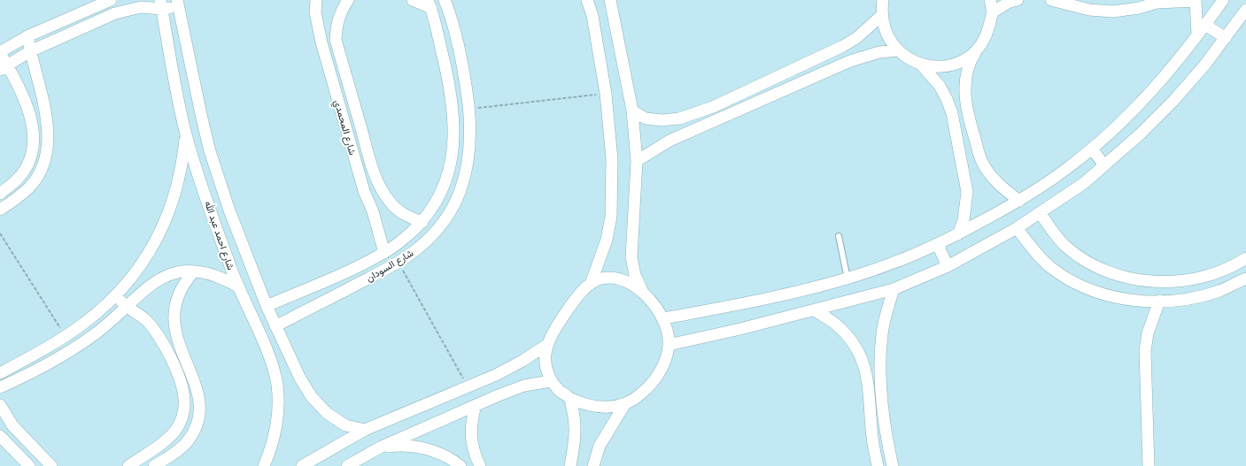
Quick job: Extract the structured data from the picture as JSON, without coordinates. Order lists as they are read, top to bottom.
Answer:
{
  "streets": {
    "street": ["شارع المحمدي", "شارع احمد عبد الله", "شارع السودان"]
  },
  "crossings": [
    ["شارع المحمدي", "شارع السودان"],
    ["شارع احمد عبد الله", "شارع السودان"]
  ]
}
